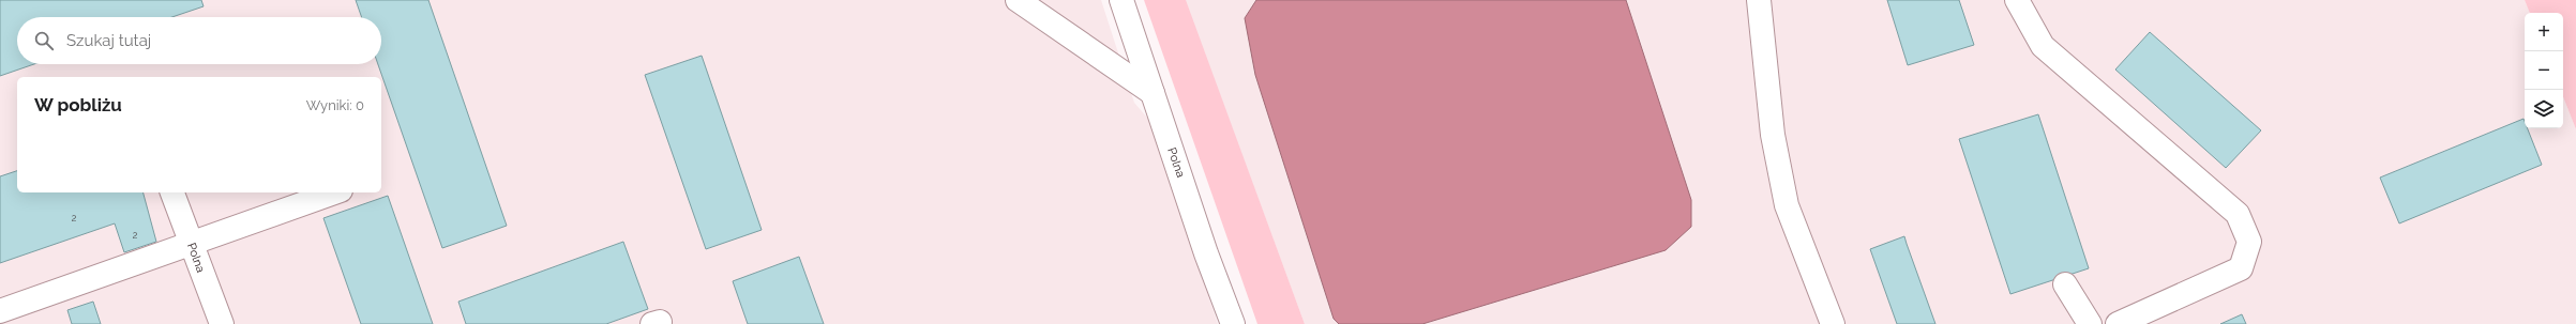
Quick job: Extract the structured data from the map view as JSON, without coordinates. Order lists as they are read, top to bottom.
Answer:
{
  "streets": {
    "street": ["Polna"]
  },
  "house_numbers": ["2", "2"],
  "page": {
    "map_buttons": ["+", "−"],
    "search": "Szukaj tutaj",
    "heading": ["W pobliżu", "Wyniki: 0"]
  }
}
